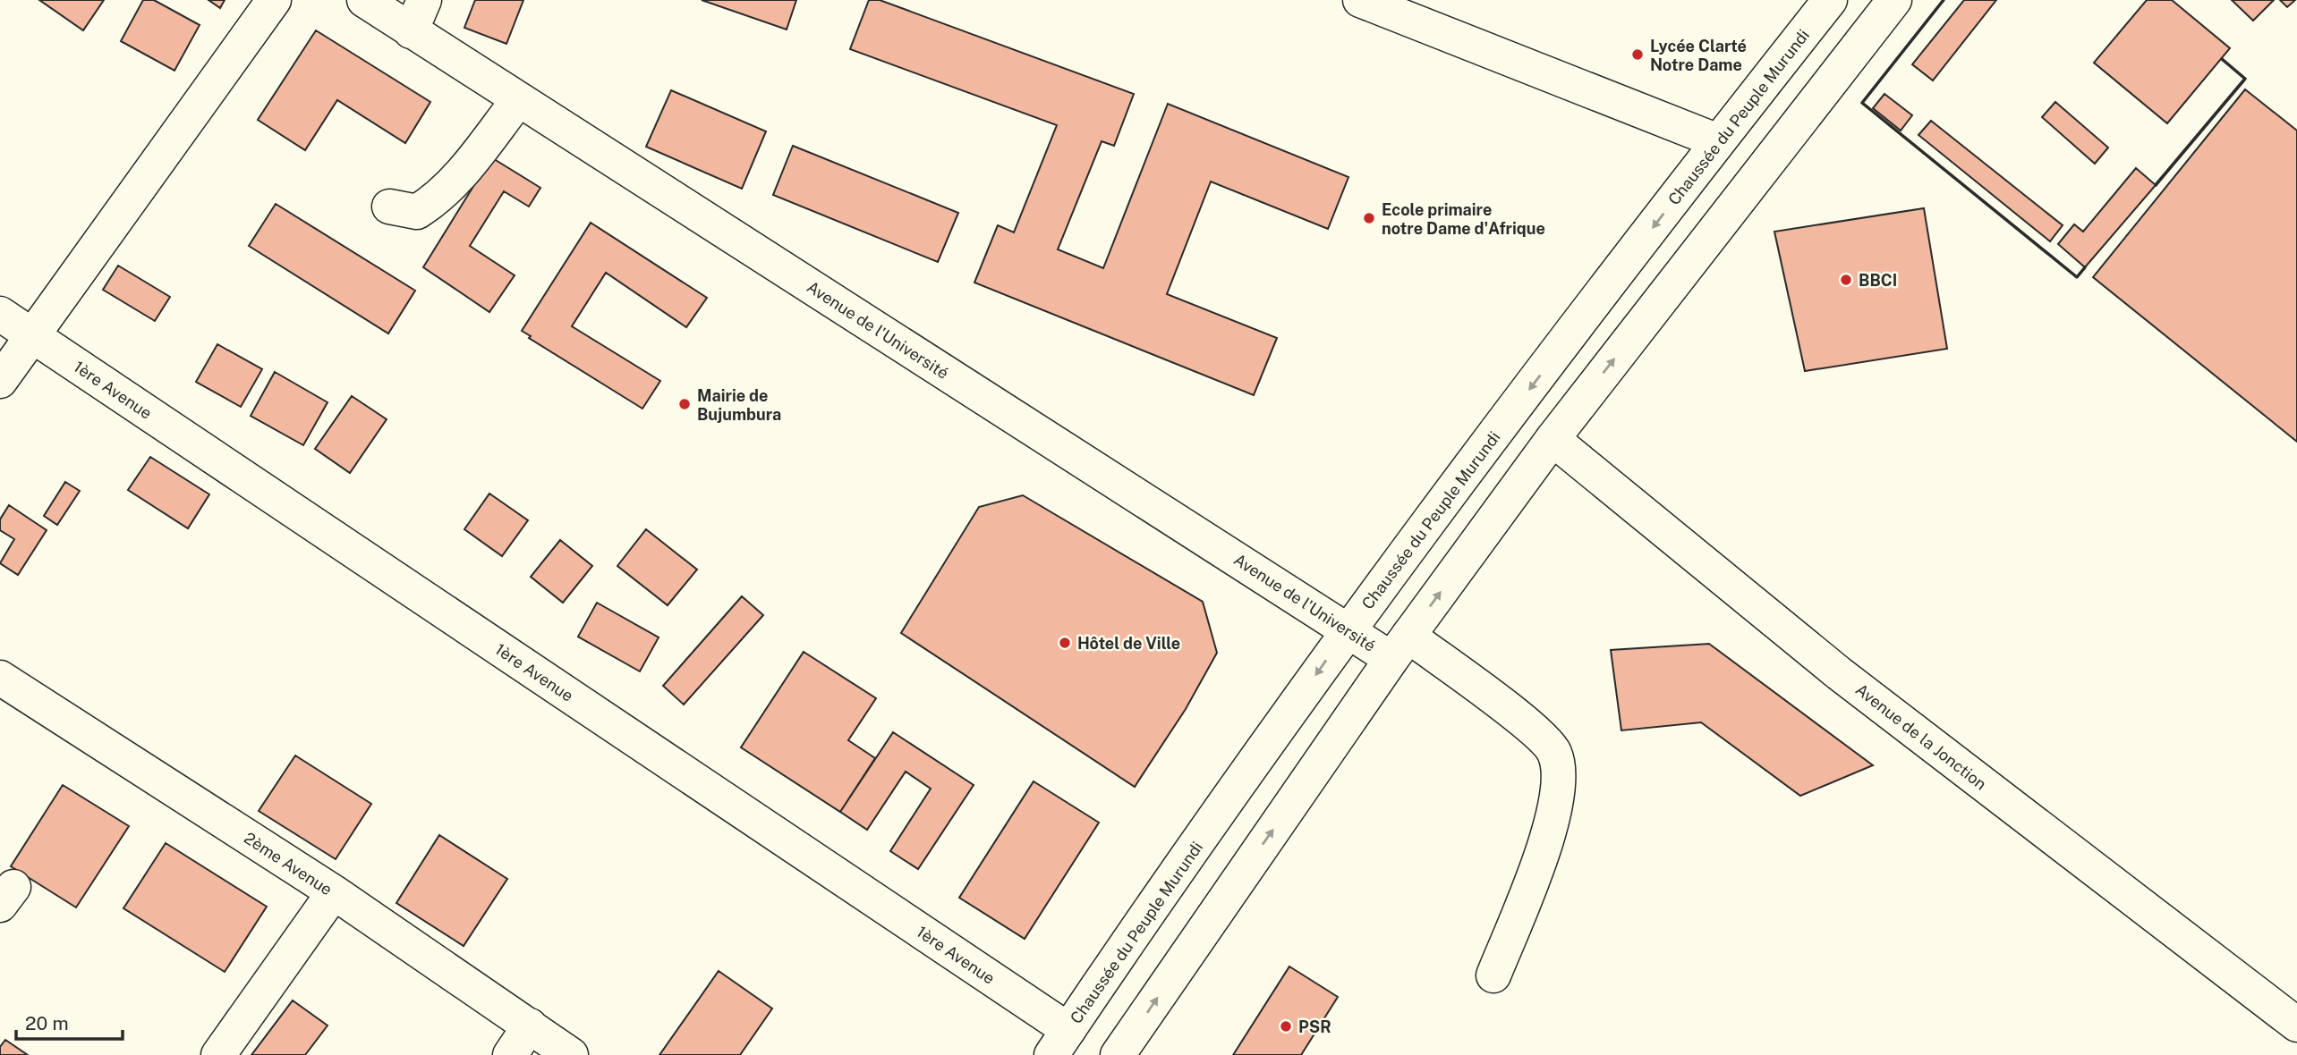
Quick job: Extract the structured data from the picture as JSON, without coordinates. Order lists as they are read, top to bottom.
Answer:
{
  "streets": {
    "main road": [
      "Chaussée du Peuple Murundi",
      "Avenue de l'Université",
      "1ère Avenue",
      "Avenue de la Jonction",
      "2ème Avenue"
    ]
  },
  "crossings": [
    ["Chaussée du Peuple Murundi", "Avenue de l'Université"],
    ["Chaussée du Peuple Murundi", "1ère Avenue"]
  ],
  "places": [
    "Lycée Clarté Notre Dame",
    "Ecole primaire notre Dame d'Afrique",
    "BBCI",
    "Mairie de Bujumbura",
    "Hôtel de Ville",
    "PSR"
  ],
  "scale_bar": "20 m"
}
